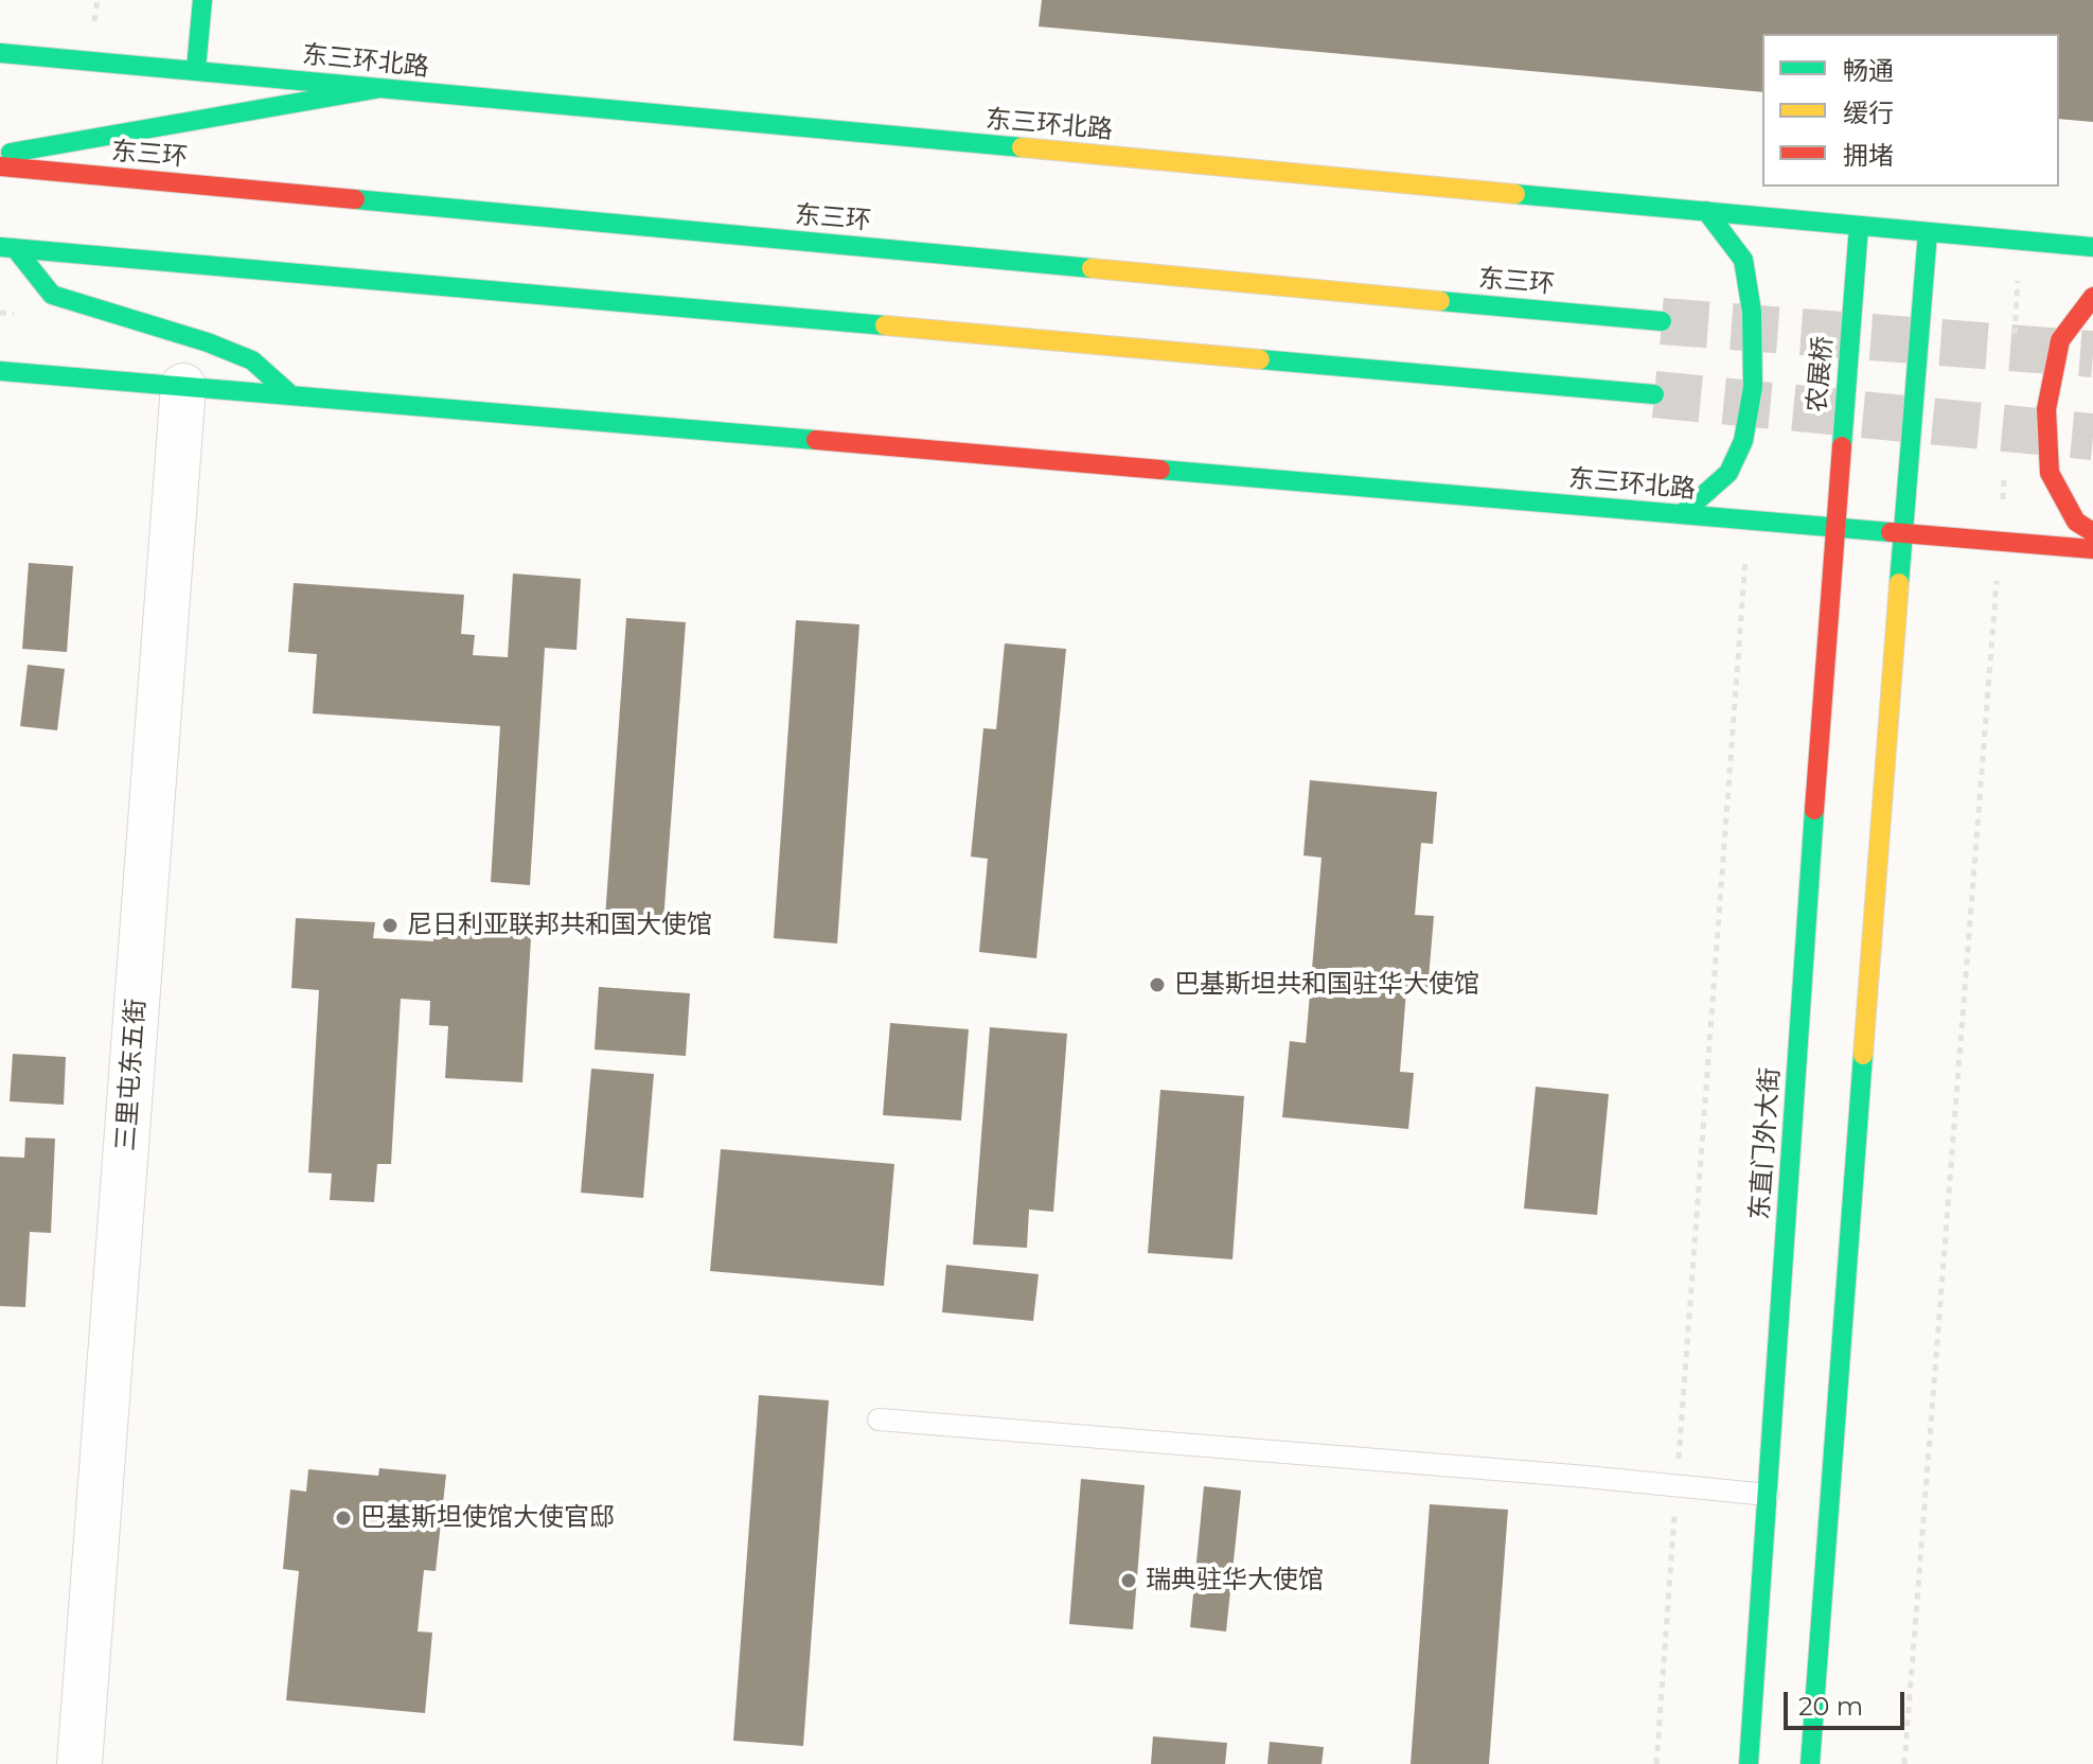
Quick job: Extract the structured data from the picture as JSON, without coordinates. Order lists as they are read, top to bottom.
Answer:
{
  "streets": {
    "main road": [
      "东三环北路",
      "东三环",
      "农展桥",
      "东直门外大街"
    ],
    "street": ["三里屯东五街"]
  },
  "crossings": [
    ["东三环北路", "农展桥"],
    ["东三环北路", "三里屯东五街"],
    ["东三环北路", "东直门外大街"],
    ["农展桥", "东直门外大街"]
  ],
  "places": [
    "尼日利亚联邦共和国大使馆",
    "巴基斯坦共和国驻华大使馆",
    "巴基斯坦使馆大使官邸",
    "瑞典驻华大使馆"
  ],
  "legend": ["畅通", "缓行", "拥堵"],
  "scale_bar": "20 m"
}
